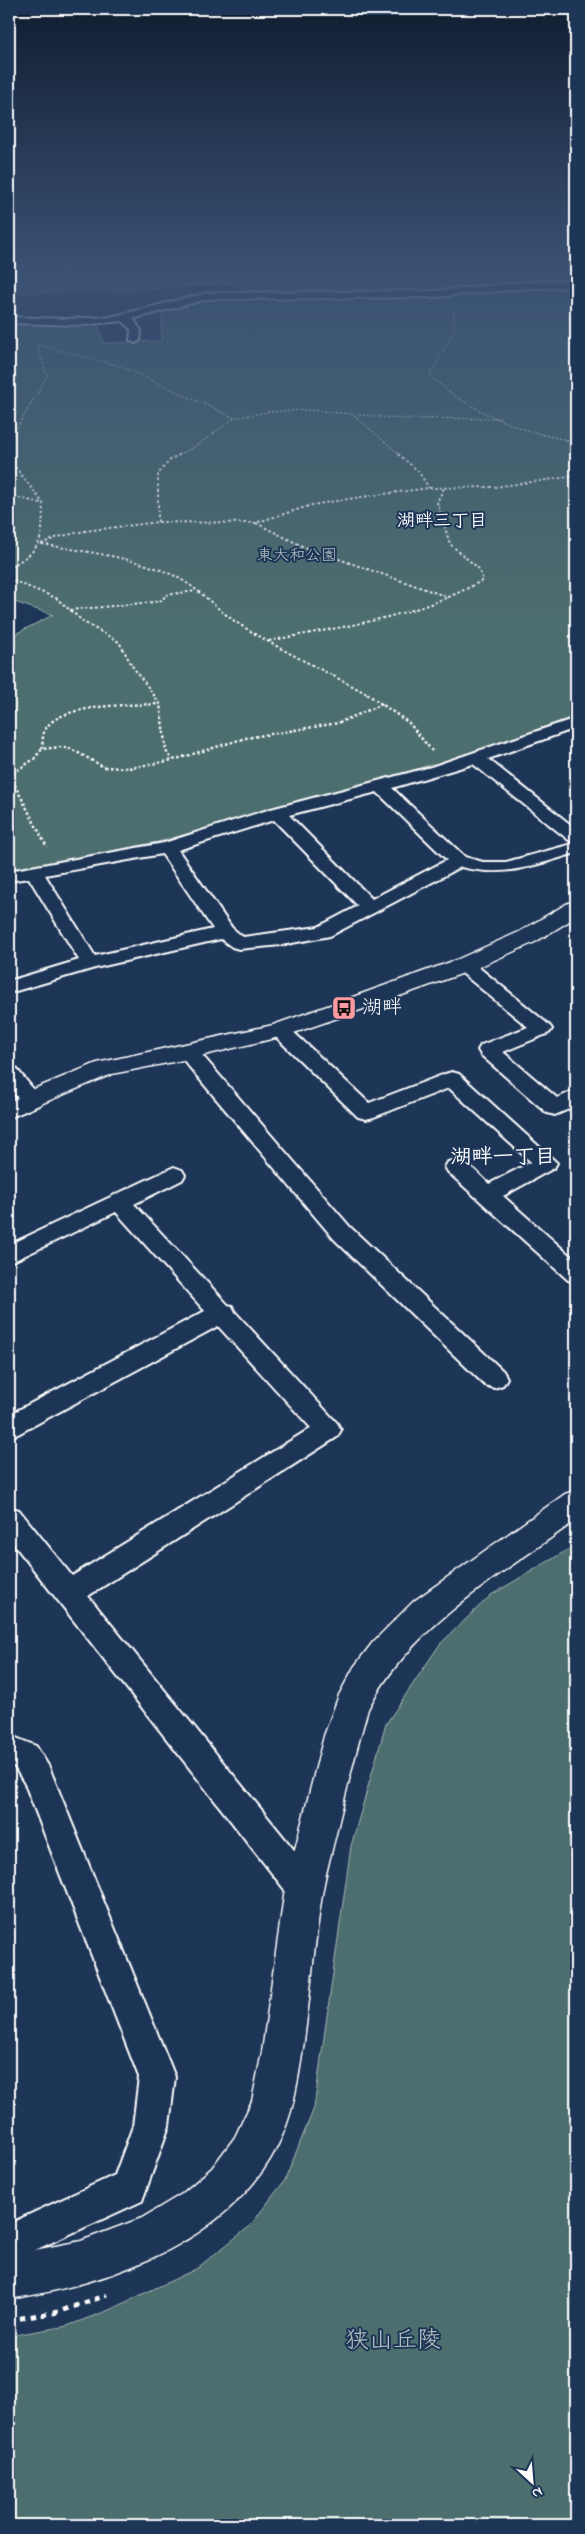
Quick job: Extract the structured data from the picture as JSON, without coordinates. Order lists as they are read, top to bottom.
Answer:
{
  "districts": ["湖畔三丁目", "湖畔一丁目"],
  "parks": ["東大和公園", "狭山丘陵"],
  "places": {
    "bus stop": ["湖畔"]
  },
  "north": "bottom right"
}
